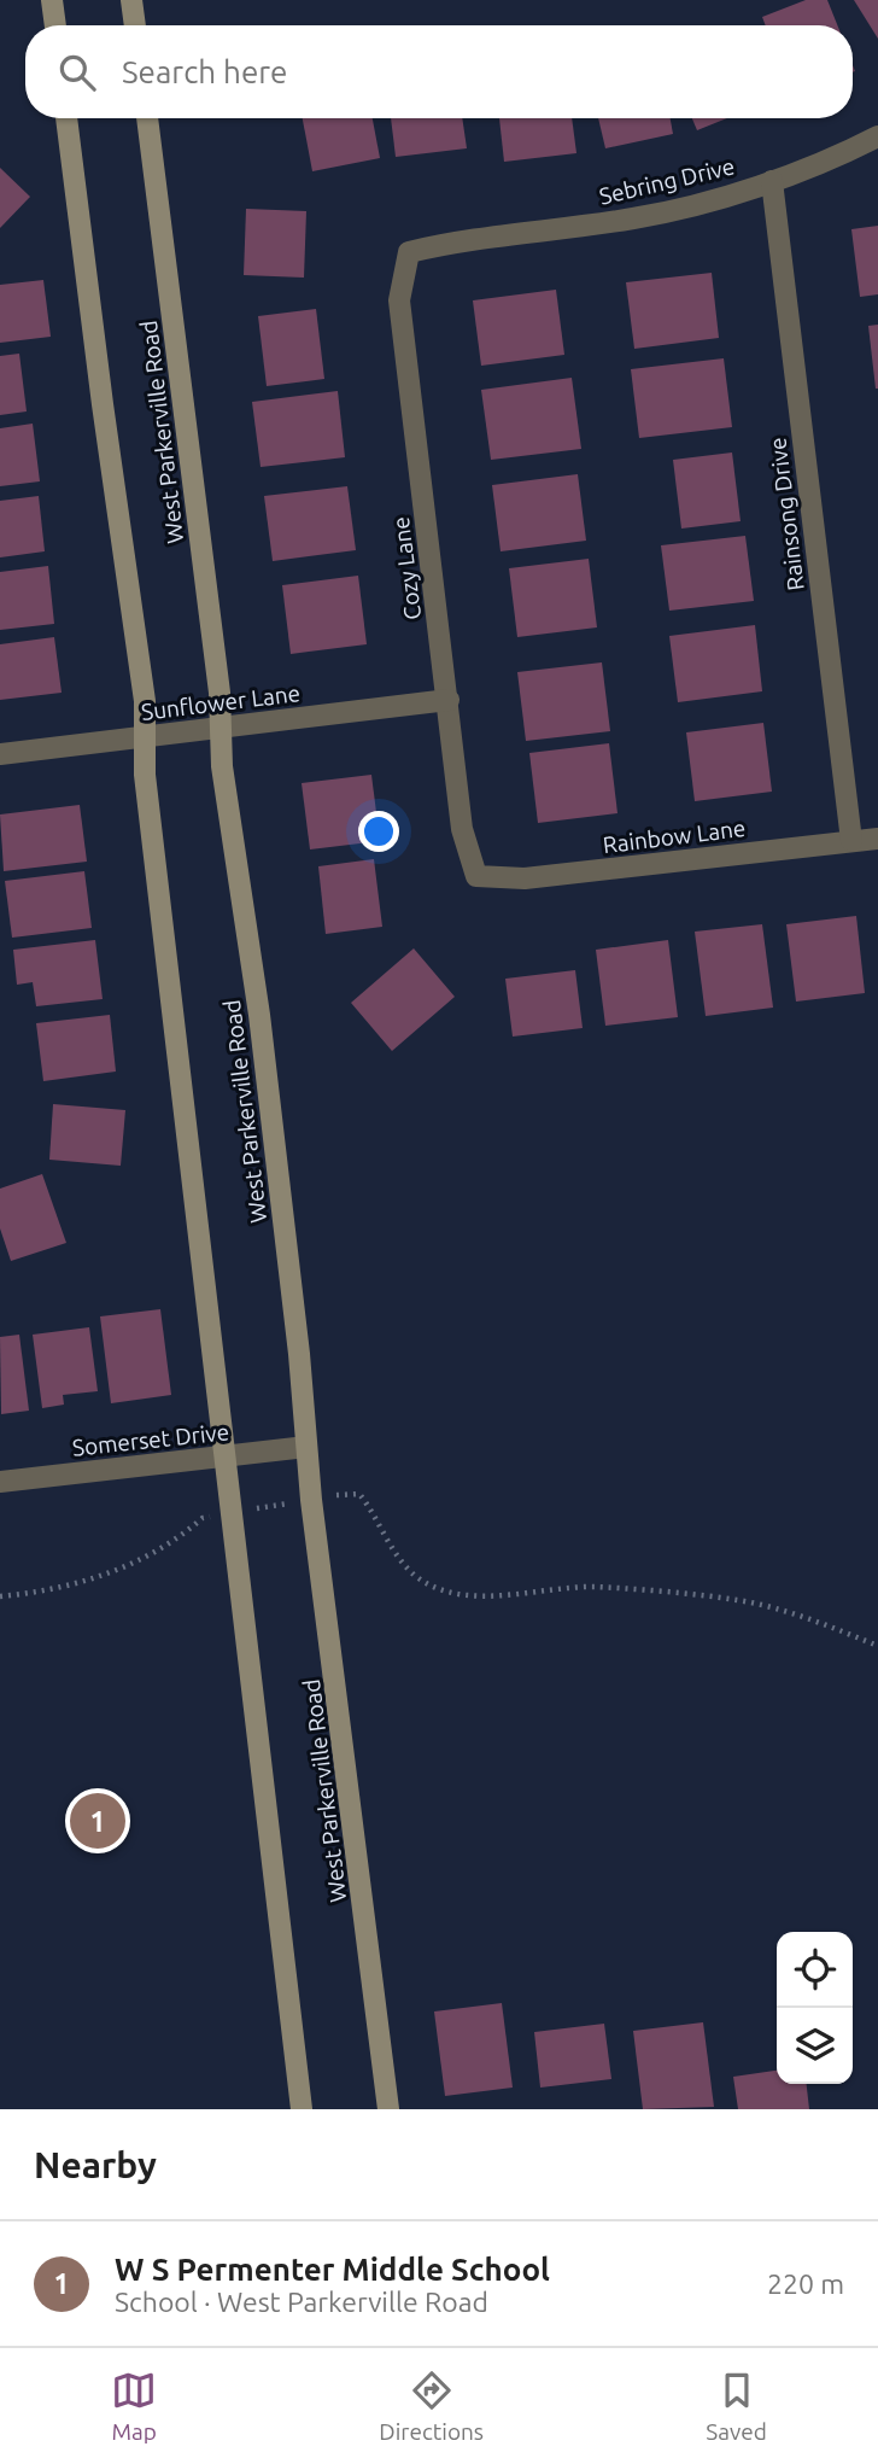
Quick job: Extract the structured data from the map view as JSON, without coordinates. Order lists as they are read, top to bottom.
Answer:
{
  "streets": {
    "main road": ["West Parkerville Road"],
    "street": [
      "Sebring Drive",
      "Rainsong Drive",
      "Cozy Lane",
      "Sunflower Lane",
      "Rainbow Lane",
      "Somerset Drive"
    ]
  },
  "crossings": [
    ["Sebring Drive", "Rainsong Drive"],
    ["Sebring Drive", "Cozy Lane"],
    ["West Parkerville Road", "Sunflower Lane"],
    ["West Parkerville Road", "Somerset Drive"],
    ["Rainsong Drive", "Rainbow Lane"],
    ["Cozy Lane", "Sunflower Lane"],
    ["Cozy Lane", "Rainbow Lane"]
  ],
  "page": {
    "search": "Search here",
    "pins": "1",
    "heading": "Nearby",
    "list": [
      {
        "mark": "1",
        "name": "W S Permenter Middle School",
        "note": "School · West Parkerville Road",
        "value": "220 m"
      }
    ],
    "nav": ["Map", "Directions", "Saved"]
  }
}
